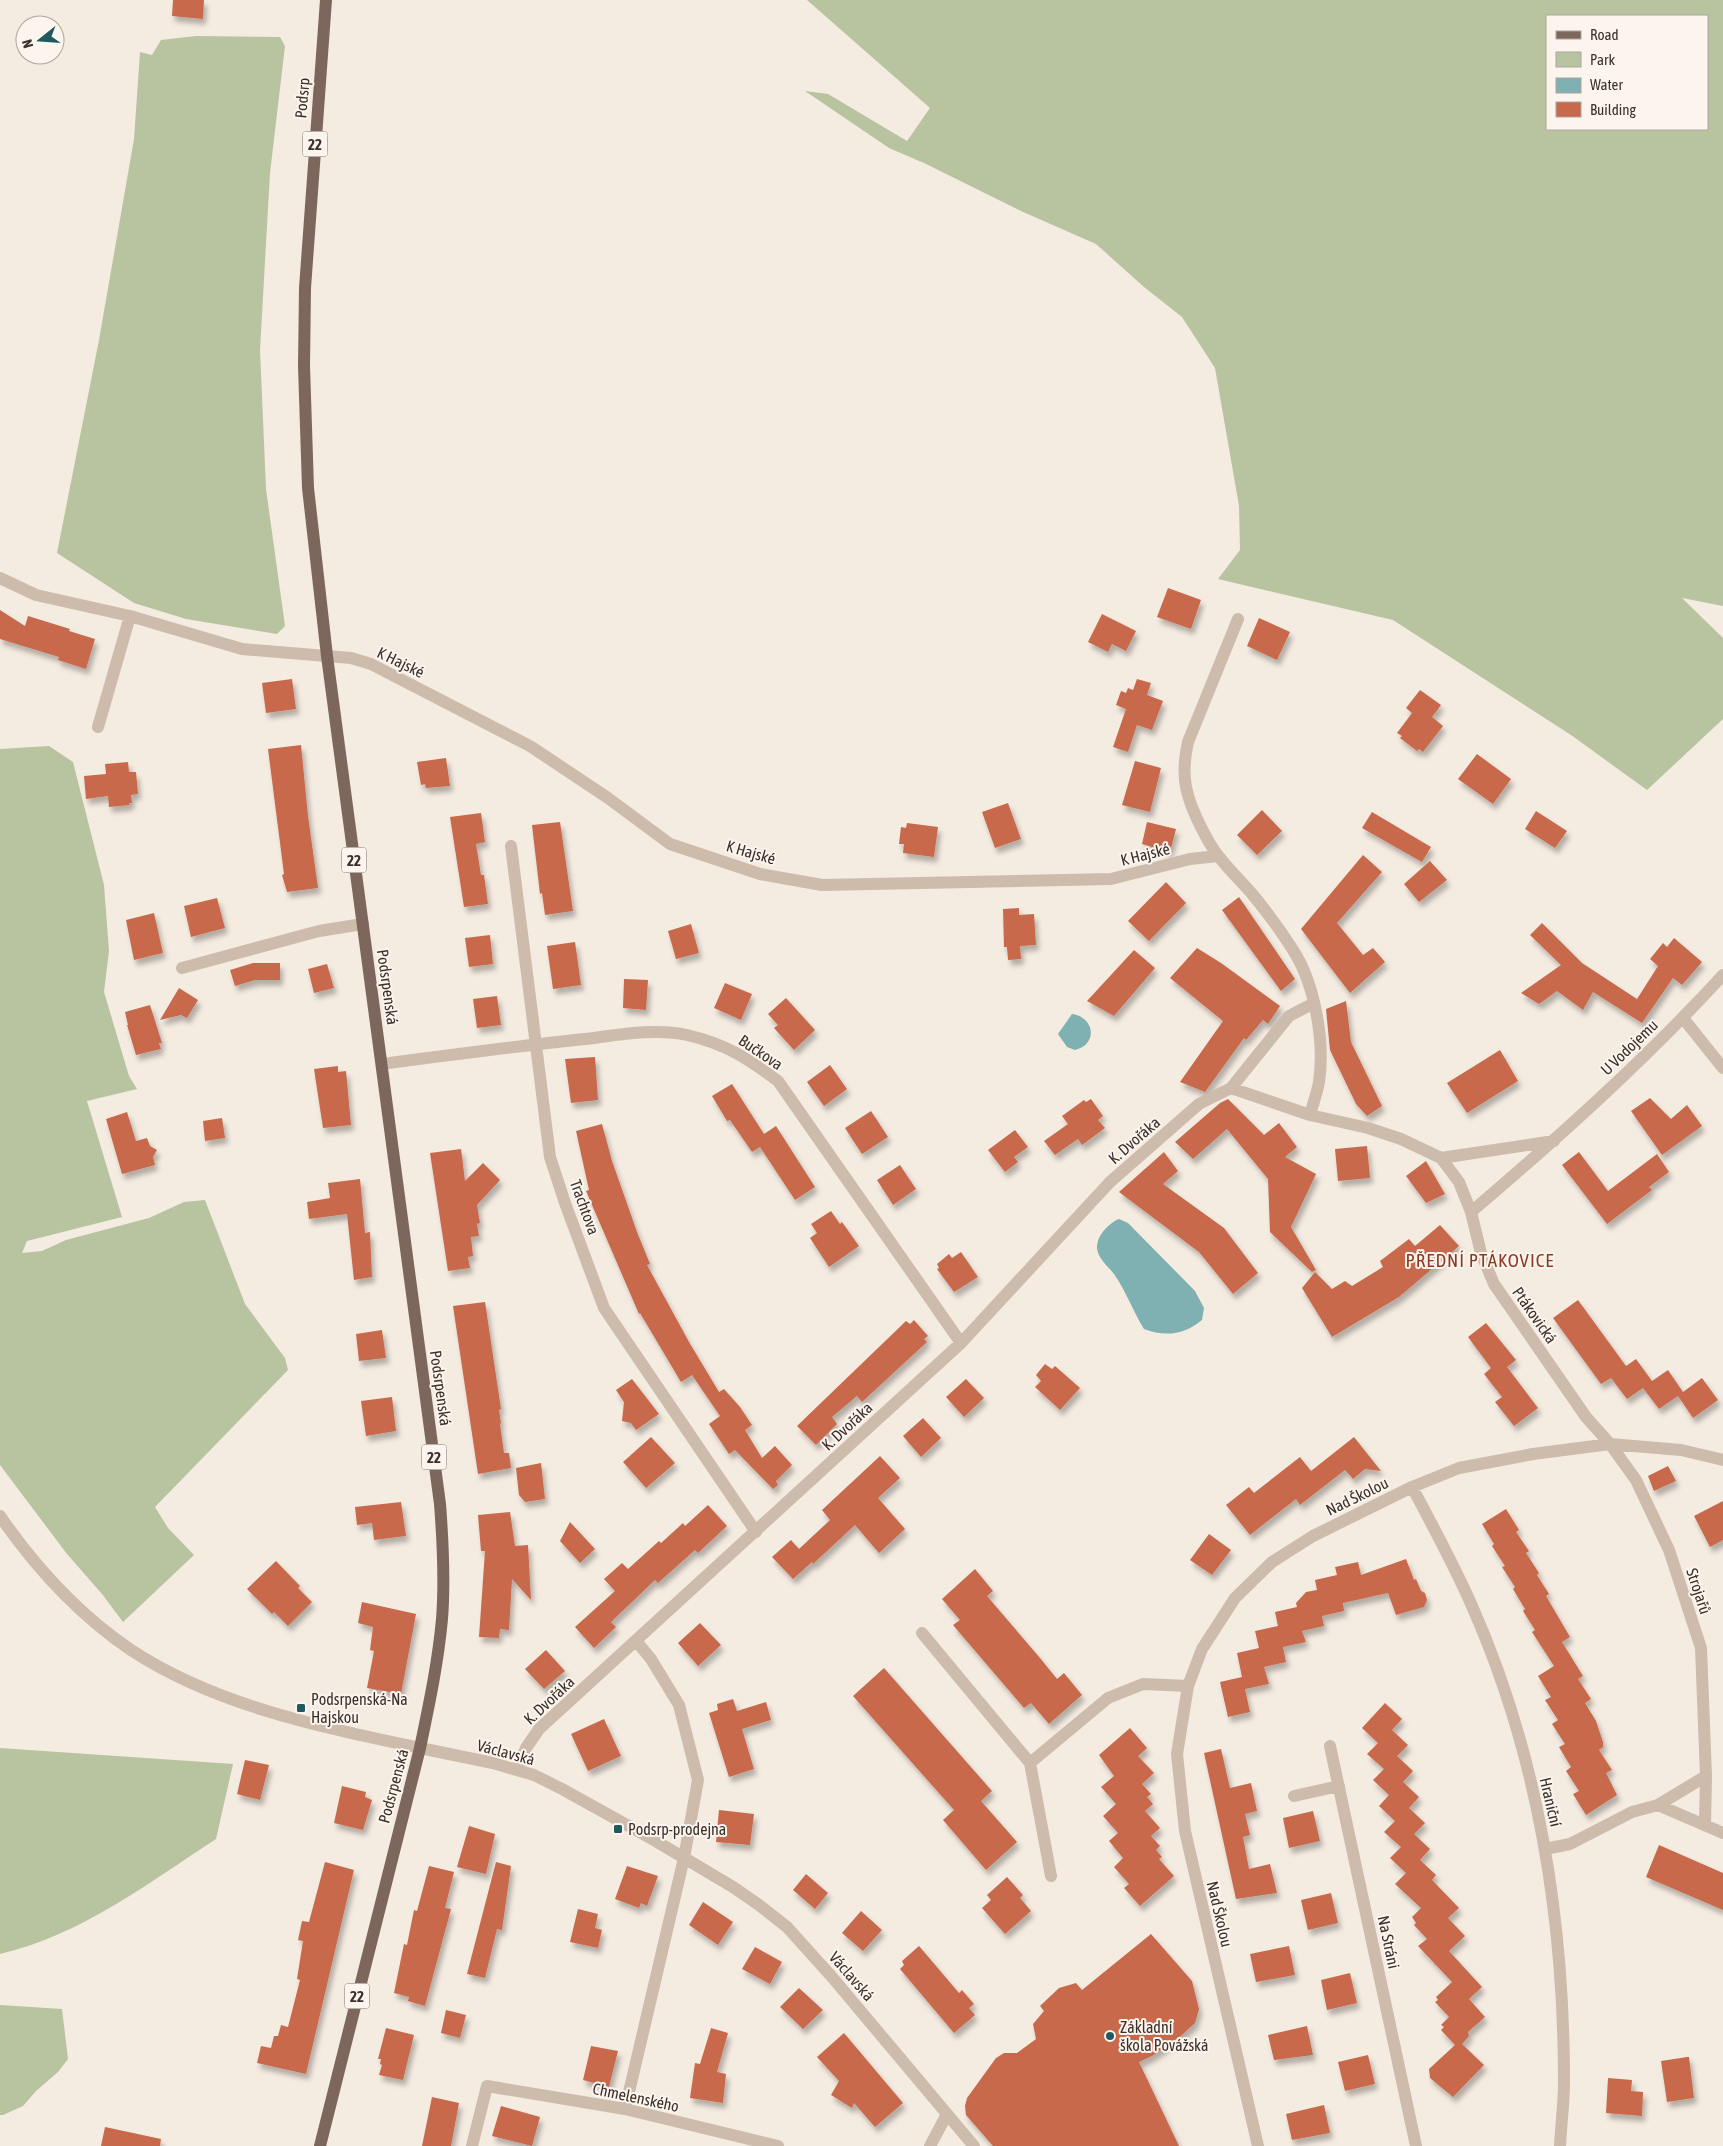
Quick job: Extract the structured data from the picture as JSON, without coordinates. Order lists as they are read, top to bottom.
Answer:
{
  "streets": {
    "main road": ["Podsrp", "22", "Podsrpenská"],
    "street": [
      "K Hajské",
      "U Vodojemu",
      "Bučkova",
      "K. Dvořáka",
      "Trachtova",
      "Ptákovická",
      "Nad Školou",
      "Strojařů",
      "Václavská",
      "Hraniční",
      "Na Stráni",
      "Chmelenského"
    ]
  },
  "crossings": [
    ["Podsrp", "K Hajské"],
    ["Podsrp", "Podsrpenská"],
    ["K Hajské", "Podsrpenská"],
    ["Podsrpenská", "Bučkova"],
    ["Podsrpenská", "Václavská"],
    ["U Vodojemu", "Ptákovická"],
    ["Bučkova", "K. Dvořáka"],
    ["Bučkova", "Trachtova"],
    ["K. Dvořáka", "Trachtova"],
    ["K. Dvořáka", "Ptákovická"],
    ["K. Dvořáka", "Václavská"],
    ["Ptákovická", "Nad Školou"],
    ["Ptákovická", "Strojařů"],
    ["Nad Školou", "Strojařů"],
    ["Nad Školou", "Hraniční"]
  ],
  "districts": ["PŘEDNÍ PTÁKOVICE"],
  "places": {
    "transit": ["Podsrpenská-Na Hajskou", "Podsrp-prodejna"],
    "other": ["Základní škola Povážská"]
  },
  "legend": [
    "Road",
    "Park",
    "Water",
    "Building"
  ],
  "north": "left"
}
